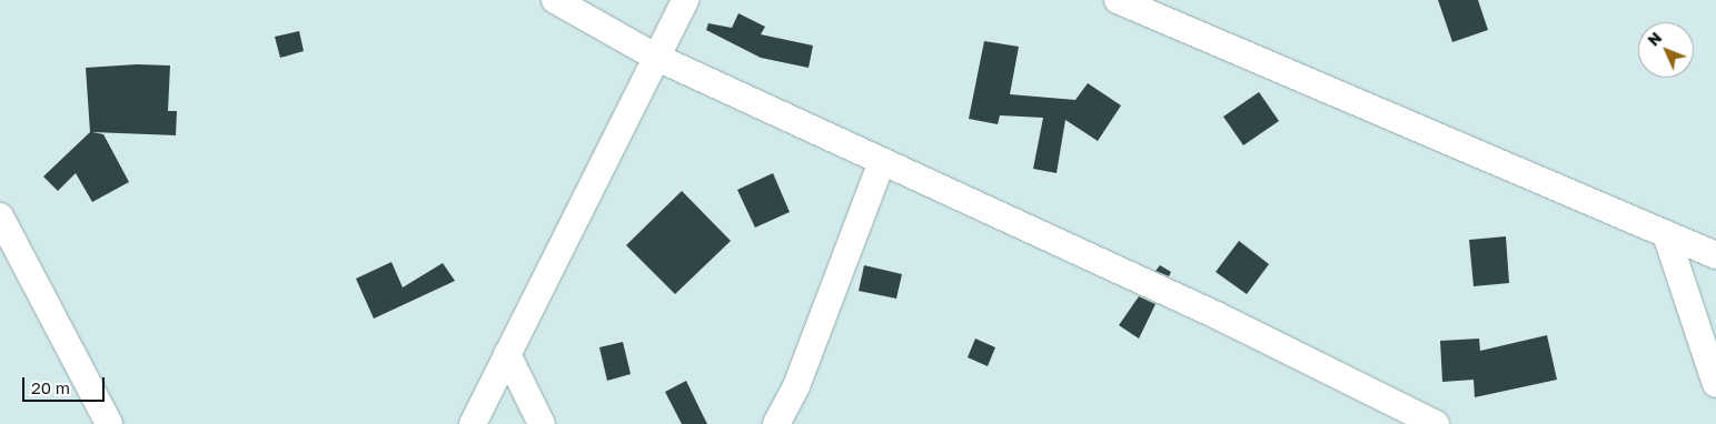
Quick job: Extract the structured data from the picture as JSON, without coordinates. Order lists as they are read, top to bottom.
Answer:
{
  "scale_bar": "20 m",
  "north": "top left"
}
